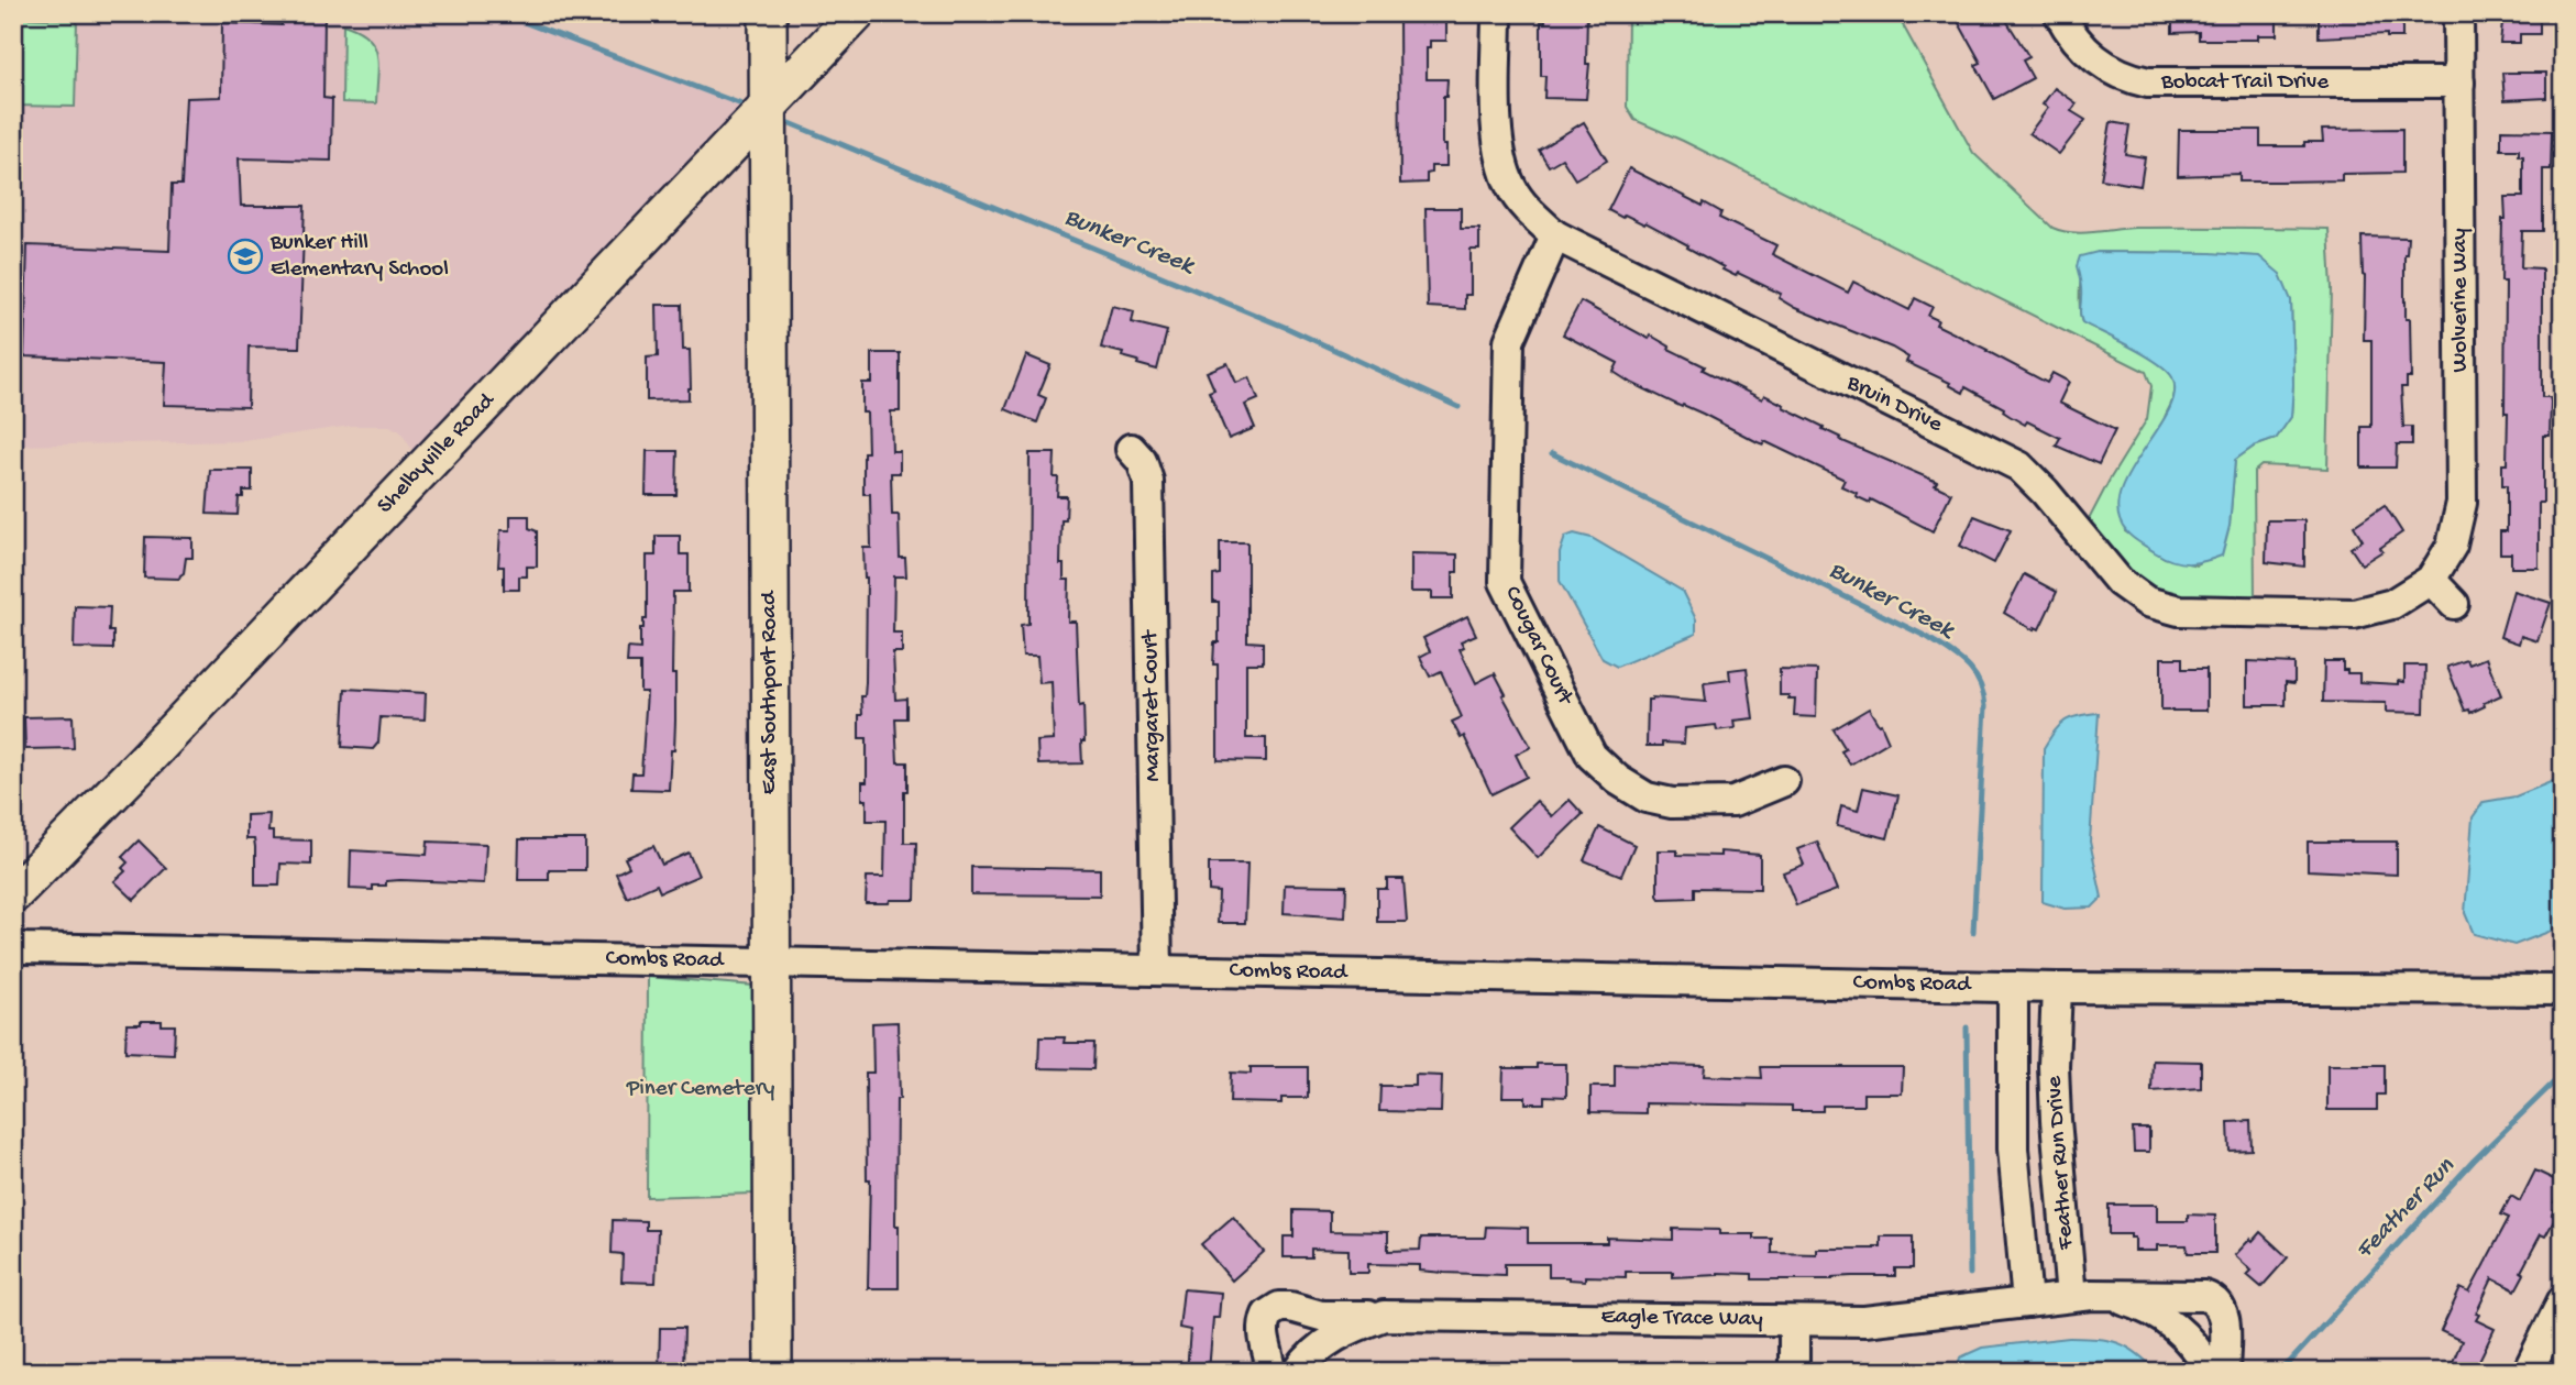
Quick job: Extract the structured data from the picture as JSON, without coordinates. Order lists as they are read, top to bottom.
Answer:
{
  "streets": {
    "main road": ["Shelbyville Road", "East Southport Road"],
    "street": [
      "Bobcat Trail Drive",
      "Wolverine Way",
      "Bruin Drive",
      "Cougar Court",
      "Margaret Court",
      "Combs Road",
      "Feather Run Drive",
      "Eagle Trace Way"
    ]
  },
  "crossings": [
    ["Bobcat Trail Drive", "Wolverine Way"],
    ["Wolverine Way", "Bruin Drive"],
    ["Bruin Drive", "Cougar Court"],
    ["Shelbyville Road", "East Southport Road"],
    ["East Southport Road", "Combs Road"],
    ["Margaret Court", "Combs Road"],
    ["Combs Road", "Feather Run Drive"],
    ["Feather Run Drive", "Eagle Trace Way"]
  ],
  "water": ["Bunker Creek", "Feather Run"],
  "parks": ["Piner Cemetery"],
  "places": {
    "school or university": ["Bunker Hill Elementary School"]
  }
}
